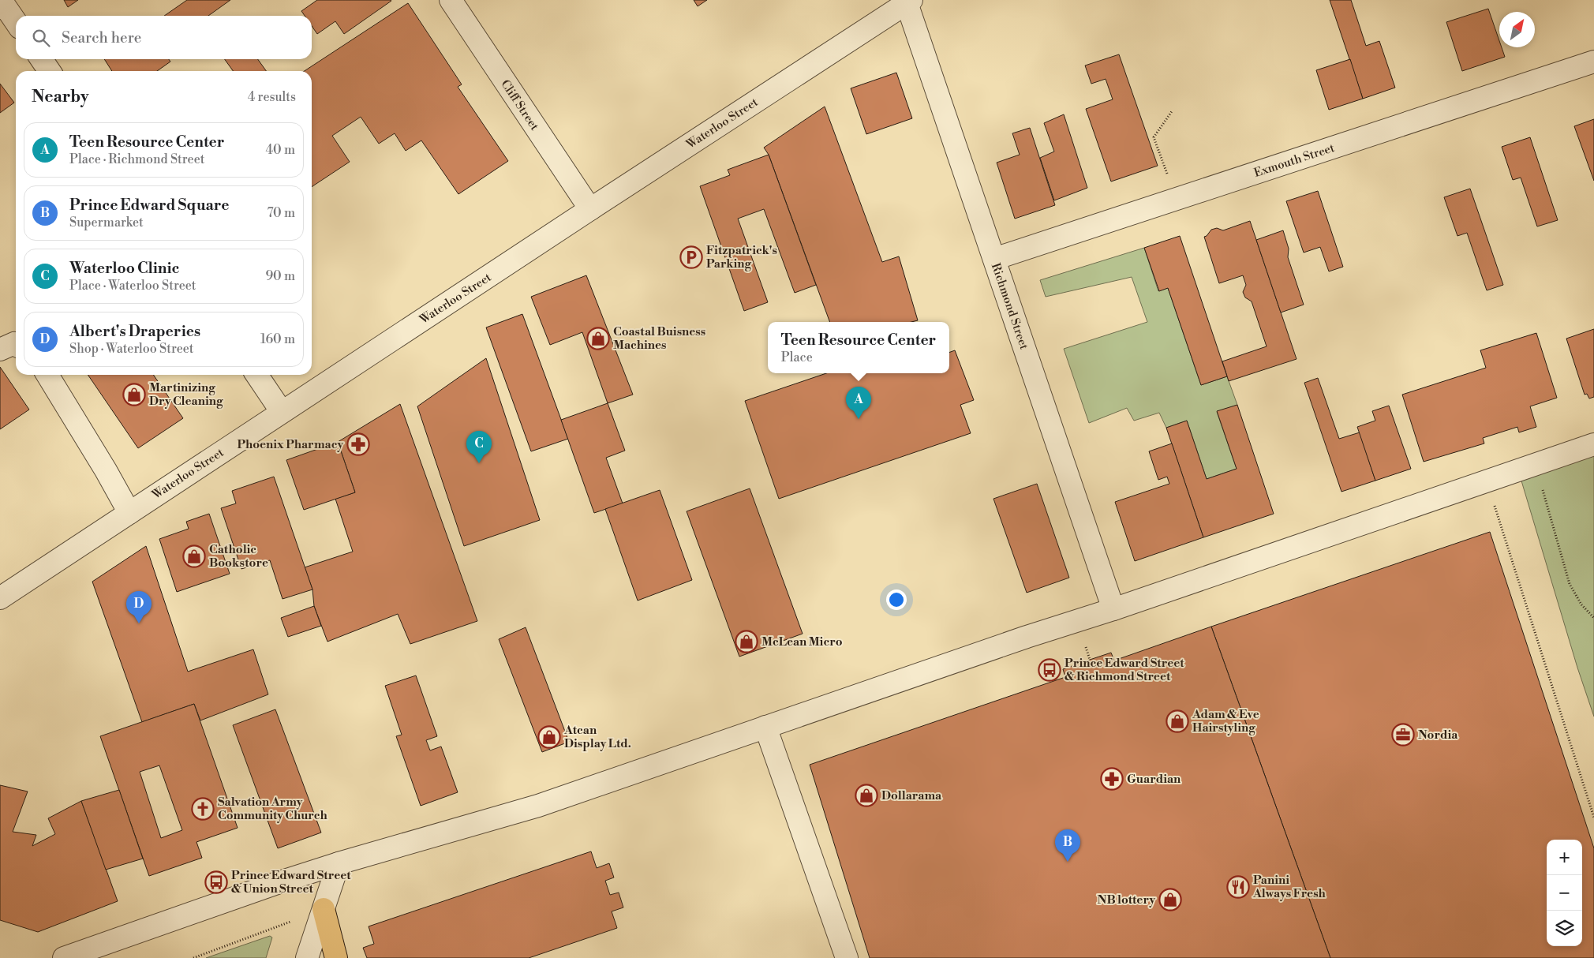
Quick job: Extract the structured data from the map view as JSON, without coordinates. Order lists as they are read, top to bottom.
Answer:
{
  "streets": {
    "street": [
      "Cliff Street",
      "Waterloo Street",
      "Exmouth Street",
      "Richmond Street"
    ]
  },
  "crossings": [
    ["Cliff Street", "Waterloo Street"],
    ["Waterloo Street", "Richmond Street"],
    ["Exmouth Street", "Richmond Street"]
  ],
  "places": {
    "parking": ["Fitzpatrick's Parking"],
    "shop": [
      "Coastal Buisness Machines",
      "Martinizing Dry Cleaning",
      "Catholic Bookstore",
      "McLean Micro",
      "Adam & Eve Hairstyling",
      "Atcan Display Ltd.",
      "Dollarama",
      "NB lottery"
    ],
    "pharmacy": ["Phoenix Pharmacy", "Guardian"],
    "bus stop": ["Prince Edward Street & Richmond Street", "Prince Edward Street & Union Street"],
    "office": ["Nordia"],
    "church": ["Salvation Army Community Church"],
    "restaurant": ["Panini Always Fresh"]
  },
  "north": "top right",
  "page": {
    "search": "Search here",
    "heading": ["Nearby", "4 results"],
    "list": [
      {
        "mark": "A",
        "name": "Teen Resource Center",
        "note": "Place · Richmond Street",
        "value": "40 m"
      },
      {
        "mark": "B",
        "name": "Prince Edward Square",
        "note": "Supermarket",
        "value": "70 m"
      },
      {
        "mark": "C",
        "name": "Waterloo Clinic",
        "note": "Place · Waterloo Street",
        "value": "90 m"
      },
      {
        "mark": "D",
        "name": "Albert's Draperies",
        "note": "Shop · Waterloo Street",
        "value": "160 m"
      }
    ],
    "popup": ["Teen Resource Center", "Place"],
    "pins": [
      "A",
      "C",
      "D",
      "B"
    ],
    "map_buttons": ["+", "−"]
  }
}
